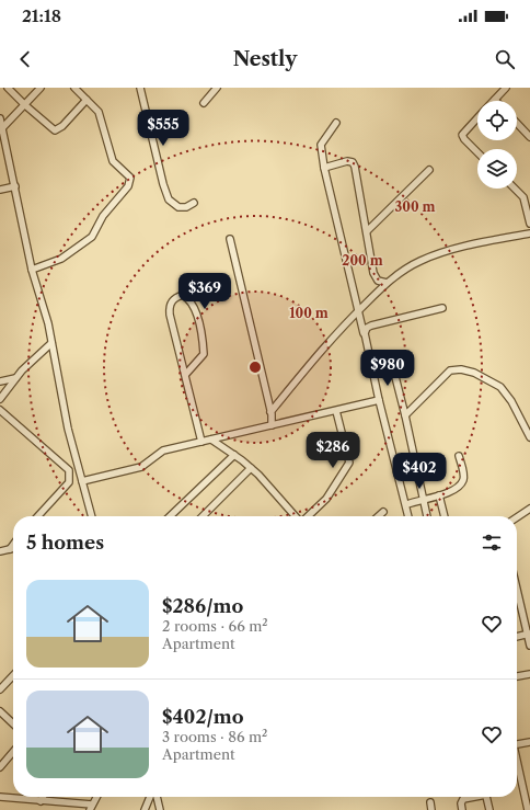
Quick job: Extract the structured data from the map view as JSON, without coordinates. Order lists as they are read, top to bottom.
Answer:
{
  "page": {
    "status": "21:18",
    "header": "Nestly",
    "price": [
      "$555",
      "$369",
      "$980",
      "$286",
      "$402"
    ],
    "heading": "5 homes",
    "list": [
      {
        "name": "$286/mo",
        "note": "2 rooms · 66 m² · Apartment"
      },
      {
        "name": "$402/mo",
        "note": "3 rooms · 86 m² · Apartment"
      }
    ]
  },
  "rings": ["300 m", "200 m", "100 m"]
}
